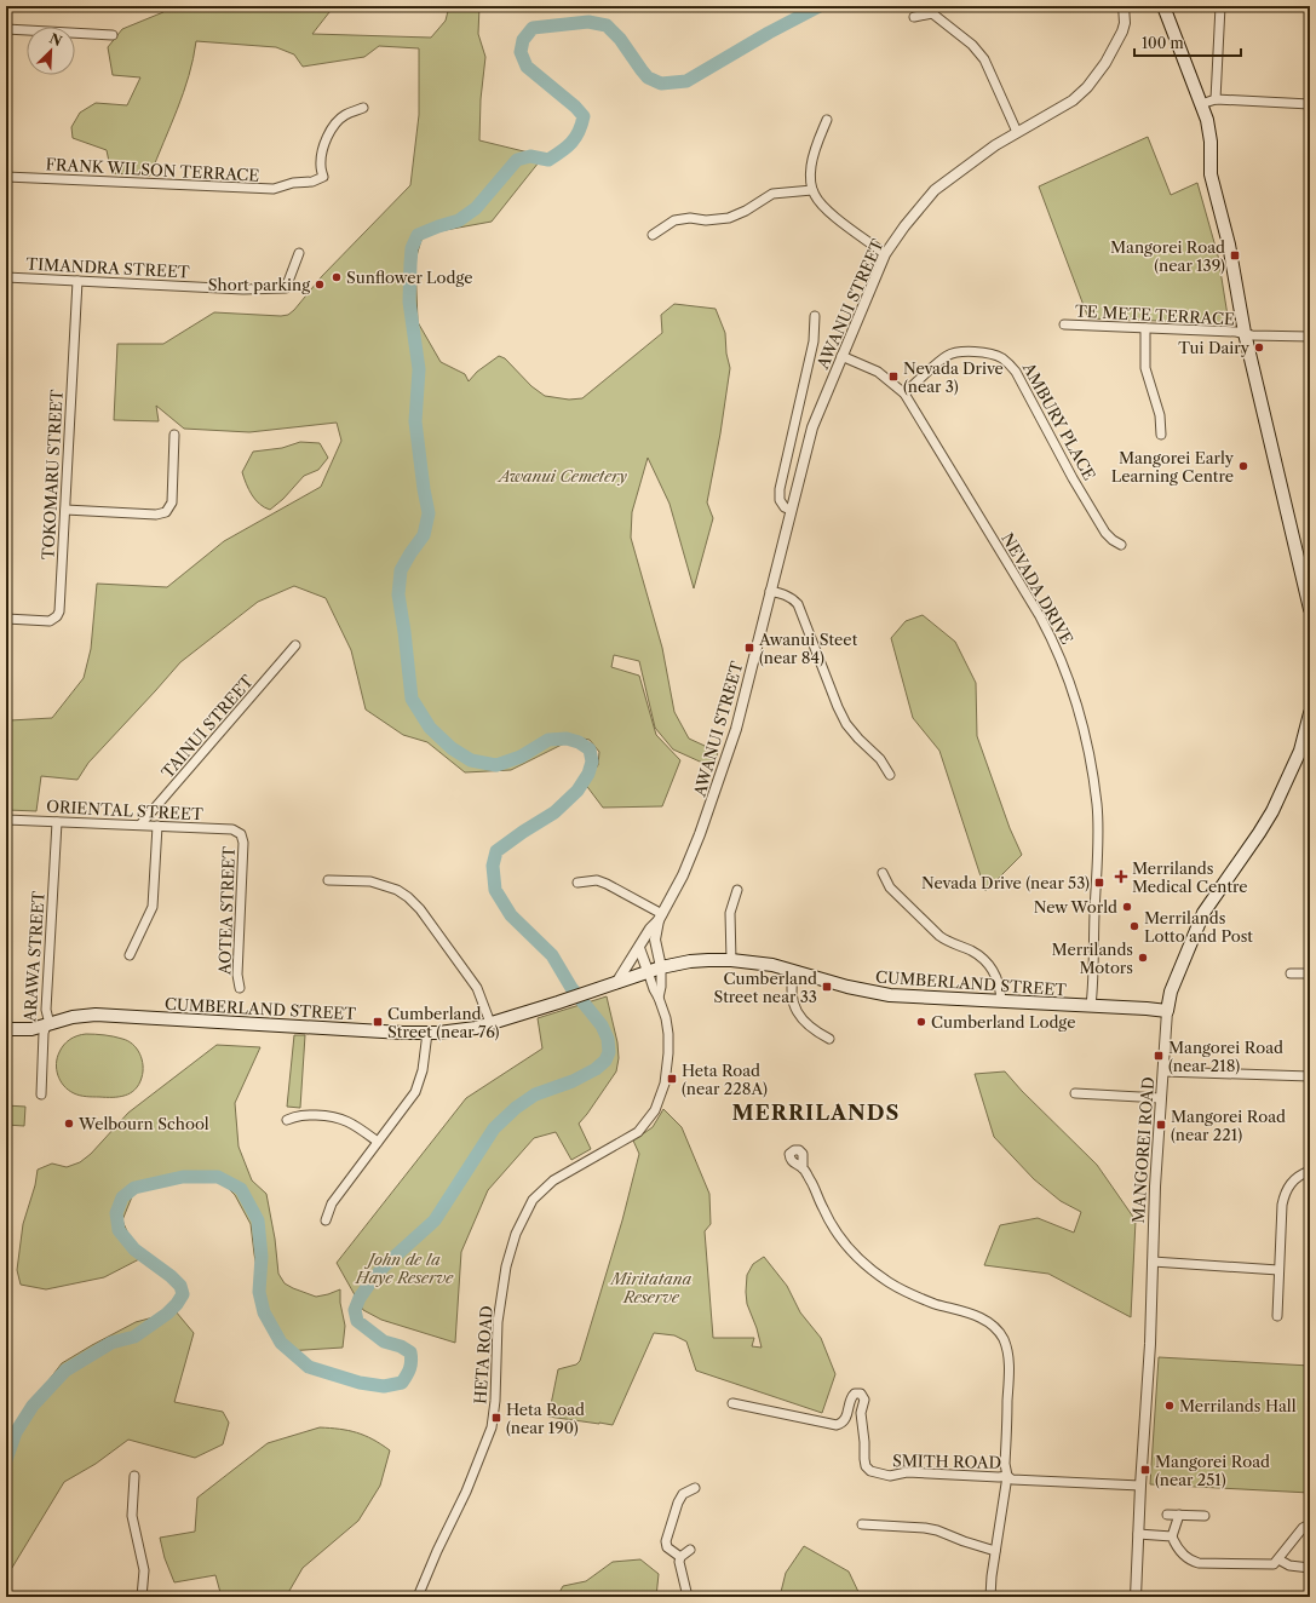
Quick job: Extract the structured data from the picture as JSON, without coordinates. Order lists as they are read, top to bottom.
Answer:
{
  "streets": {
    "main road": ["CUMBERLAND STREET", "MANGOREI ROAD"],
    "street": [
      "FRANK WILSON TERRACE",
      "TIMANDRA STREET",
      "AWANUI STREET",
      "TE METE TERRACE",
      "AMBURY PLACE",
      "TOKOMARU STREET",
      "NEVADA DRIVE",
      "TAINUI STREET",
      "ORIENTAL STREET",
      "AOTEA STREET",
      "ARAWA STREET",
      "HETA ROAD",
      "SMITH ROAD"
    ]
  },
  "crossings": [
    ["TIMANDRA STREET", "TOKOMARU STREET"],
    ["AWANUI STREET", "NEVADA DRIVE"],
    ["AWANUI STREET", "CUMBERLAND STREET"],
    ["AWANUI STREET", "HETA ROAD"],
    ["AMBURY PLACE", "NEVADA DRIVE"],
    ["NEVADA DRIVE", "CUMBERLAND STREET"],
    ["TAINUI STREET", "ORIENTAL STREET"],
    ["ORIENTAL STREET", "AOTEA STREET"],
    ["ORIENTAL STREET", "ARAWA STREET"],
    ["ARAWA STREET", "CUMBERLAND STREET"],
    ["CUMBERLAND STREET", "MANGOREI ROAD"],
    ["CUMBERLAND STREET", "HETA ROAD"],
    ["MANGOREI ROAD", "SMITH ROAD"]
  ],
  "districts": ["MERRILANDS"],
  "parks": ["Awanui Cemetery", "John de la Haye Reserve", "Miritatana Reserve"],
  "places": {
    "transit": [
      "Mangorei Road (near 139)",
      "Nevada Drive (near 3)",
      "Awanui Steet (near 84)",
      "Nevada Drive (near 53)",
      "Cumberland Street near 33",
      "Cumberland Street (near 76)",
      "Mangorei Road (near 218)",
      "Heta Road (near 228A)",
      "Mangorei Road (near 221)",
      "Heta Road (near 190)",
      "Mangorei Road (near 251)"
    ],
    "other": [
      "Sunflower Lodge",
      "Short parking",
      "Tui Dairy",
      "Mangorei Early Learning Centre",
      "New World",
      "Merrilands Lotto and Post",
      "Merrilands Motors",
      "Cumberland Lodge",
      "Welbourn School",
      "Merrilands Hall"
    ],
    "health": ["Merrilands Medical Centre"]
  },
  "scale_bar": "100 m",
  "north": "top right"
}
